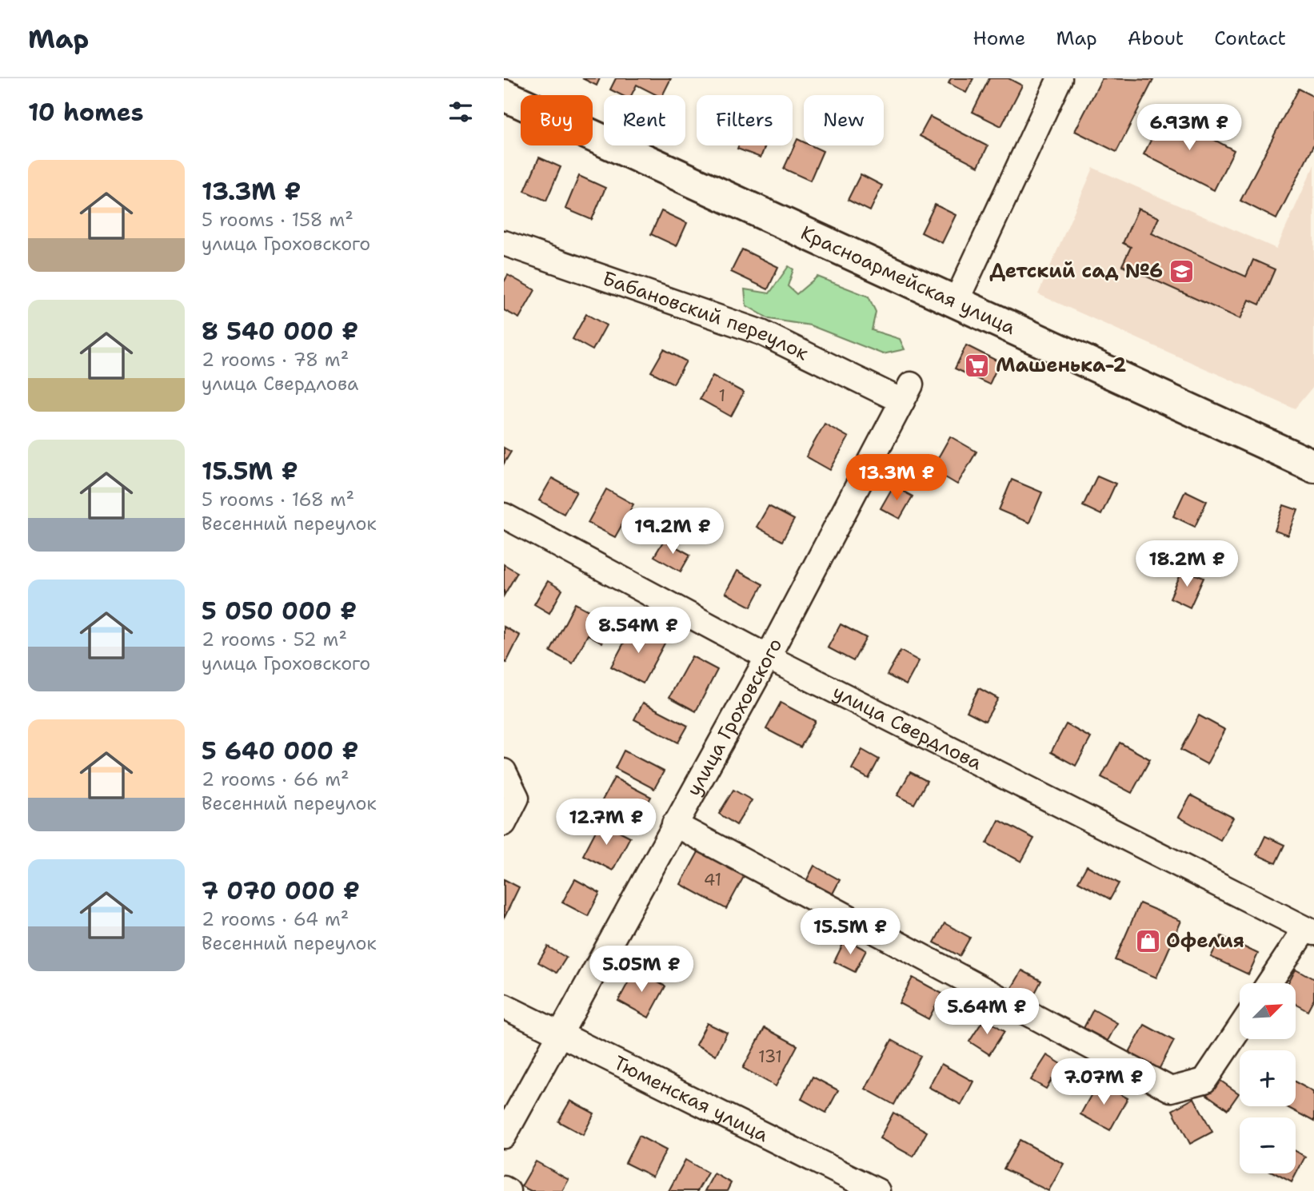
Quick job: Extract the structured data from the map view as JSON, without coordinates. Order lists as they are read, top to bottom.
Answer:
{
  "streets": {
    "main road": ["Красноармейская улица"],
    "street": [
      "Бабановский переулок",
      "улица Гроховского",
      "улица Свердлова",
      "Тюменская улица"
    ]
  },
  "crossings": [
    ["Бабановский переулок", "улица Гроховского"],
    ["улица Гроховского", "улица Свердлова"],
    ["улица Гроховского", "Тюменская улица"]
  ],
  "places": {
    "school or university": ["Детский сад №6"],
    "supermarket": ["Машенька-2"],
    "shop": ["Офелия"]
  },
  "house_numbers": ["1", "41", "131"],
  "north": "top right",
  "page": {
    "header": "Map",
    "nav": [
      "Home",
      "Map",
      "About",
      "Contact"
    ],
    "heading": "10 homes",
    "chip": [
      "Buy",
      "Rent",
      "Filters",
      "New"
    ],
    "price": [
      "6.93M ₽",
      "13.3M ₽",
      "19.2M ₽",
      "18.2M ₽",
      "8.54M ₽",
      "12.7M ₽",
      "15.5M ₽",
      "5.05M ₽",
      "5.64M ₽",
      "7.07M ₽"
    ],
    "list": [
      {
        "name": "13.3M ₽",
        "note": "5 rooms · 158 m² · улица Гроховского"
      },
      {
        "name": "8 540 000 ₽",
        "note": "2 rooms · 78 m² · улица Свердлова"
      },
      {
        "name": "15.5M ₽",
        "note": "5 rooms · 168 m² · Весенний переулок"
      },
      {
        "name": "5 050 000 ₽",
        "note": "2 rooms · 52 m² · улица Гроховского"
      },
      {
        "name": "5 640 000 ₽",
        "note": "2 rooms · 66 m² · Весенний переулок"
      },
      {
        "name": "7 070 000 ₽",
        "note": "2 rooms · 64 m² · Весенний переулок"
      }
    ],
    "map_buttons": ["+", "−"]
  }
}
